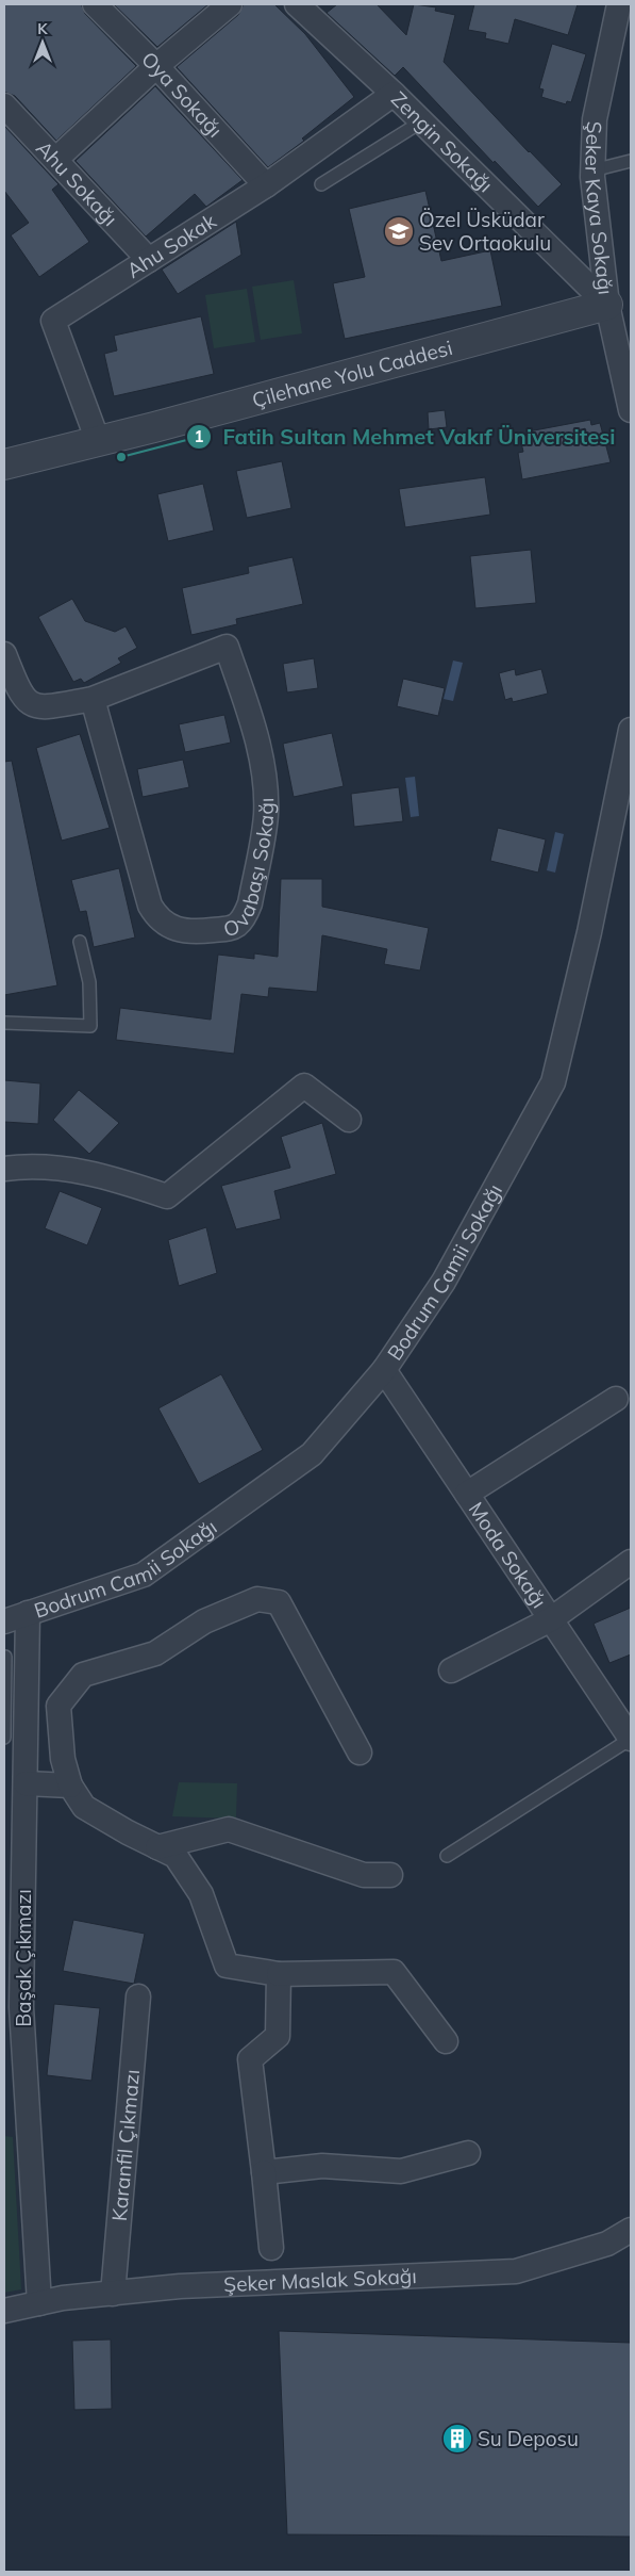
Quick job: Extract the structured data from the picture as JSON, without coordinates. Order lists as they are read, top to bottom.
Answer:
{
  "streets": {
    "street": [
      "Oya Sokağı",
      "Zengin Sokağı",
      "Ahu Sokağı",
      "Şeker Kaya Sokağı",
      "Ahu Sokak",
      "Çilehane Yolu Caddesi",
      "Ovabaşı Sokağı",
      "Bodrum Camii Sokağı",
      "Moda Sokağı",
      "Başak Çıkmazı",
      "Karanfil Çıkmazı",
      "Şeker Maslak Sokağı"
    ]
  },
  "crossings": [
    ["Oya Sokağı", "Ahu Sokak"],
    ["Zengin Sokağı", "Şeker Kaya Sokağı"],
    ["Zengin Sokağı", "Ahu Sokak"],
    ["Zengin Sokağı", "Çilehane Yolu Caddesi"],
    ["Ahu Sokağı", "Ahu Sokak"],
    ["Şeker Kaya Sokağı", "Çilehane Yolu Caddesi"],
    ["Ahu Sokak", "Çilehane Yolu Caddesi"],
    ["Bodrum Camii Sokağı", "Moda Sokağı"],
    ["Bodrum Camii Sokağı", "Başak Çıkmazı"],
    ["Başak Çıkmazı", "Şeker Maslak Sokağı"],
    ["Karanfil Çıkmazı", "Şeker Maslak Sokağı"]
  ],
  "places": {
    "school or university": ["Özel Üsküdar Sev Ortaokulu"],
    "other": ["Fatih Sultan Mehmet Vakıf Üniversitesi"],
    "building": ["Su Deposu"]
  },
  "north": "top"
}
